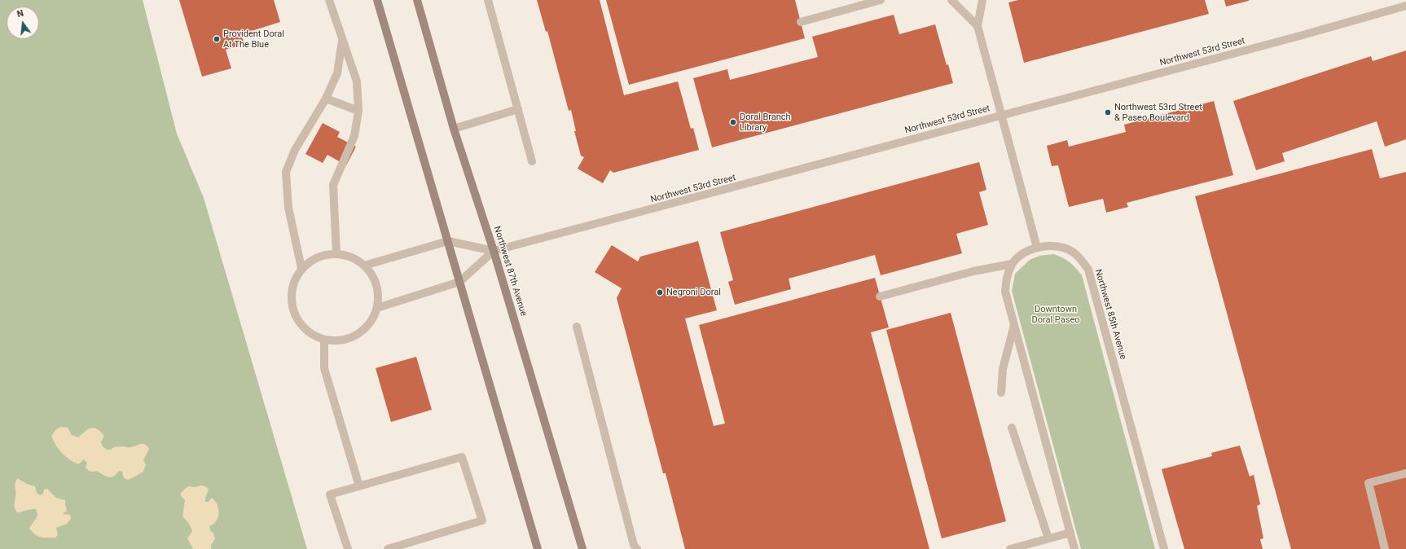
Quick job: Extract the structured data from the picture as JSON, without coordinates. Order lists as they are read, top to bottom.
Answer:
{
  "streets": {
    "main road": ["Northwest 87th Avenue"],
    "street": ["Northwest 53rd Street", "Northwest 85th Avenue"]
  },
  "crossings": [
    ["Northwest 53rd Street", "Northwest 87th Avenue"]
  ],
  "parks": ["Downtown Doral Paseo"],
  "places": [
    "Provident Doral At The Blue",
    "Northwest 53rd Street & Paseo Boulevard",
    "Doral Branch Library",
    "Negroni Doral"
  ],
  "north": "top"
}
